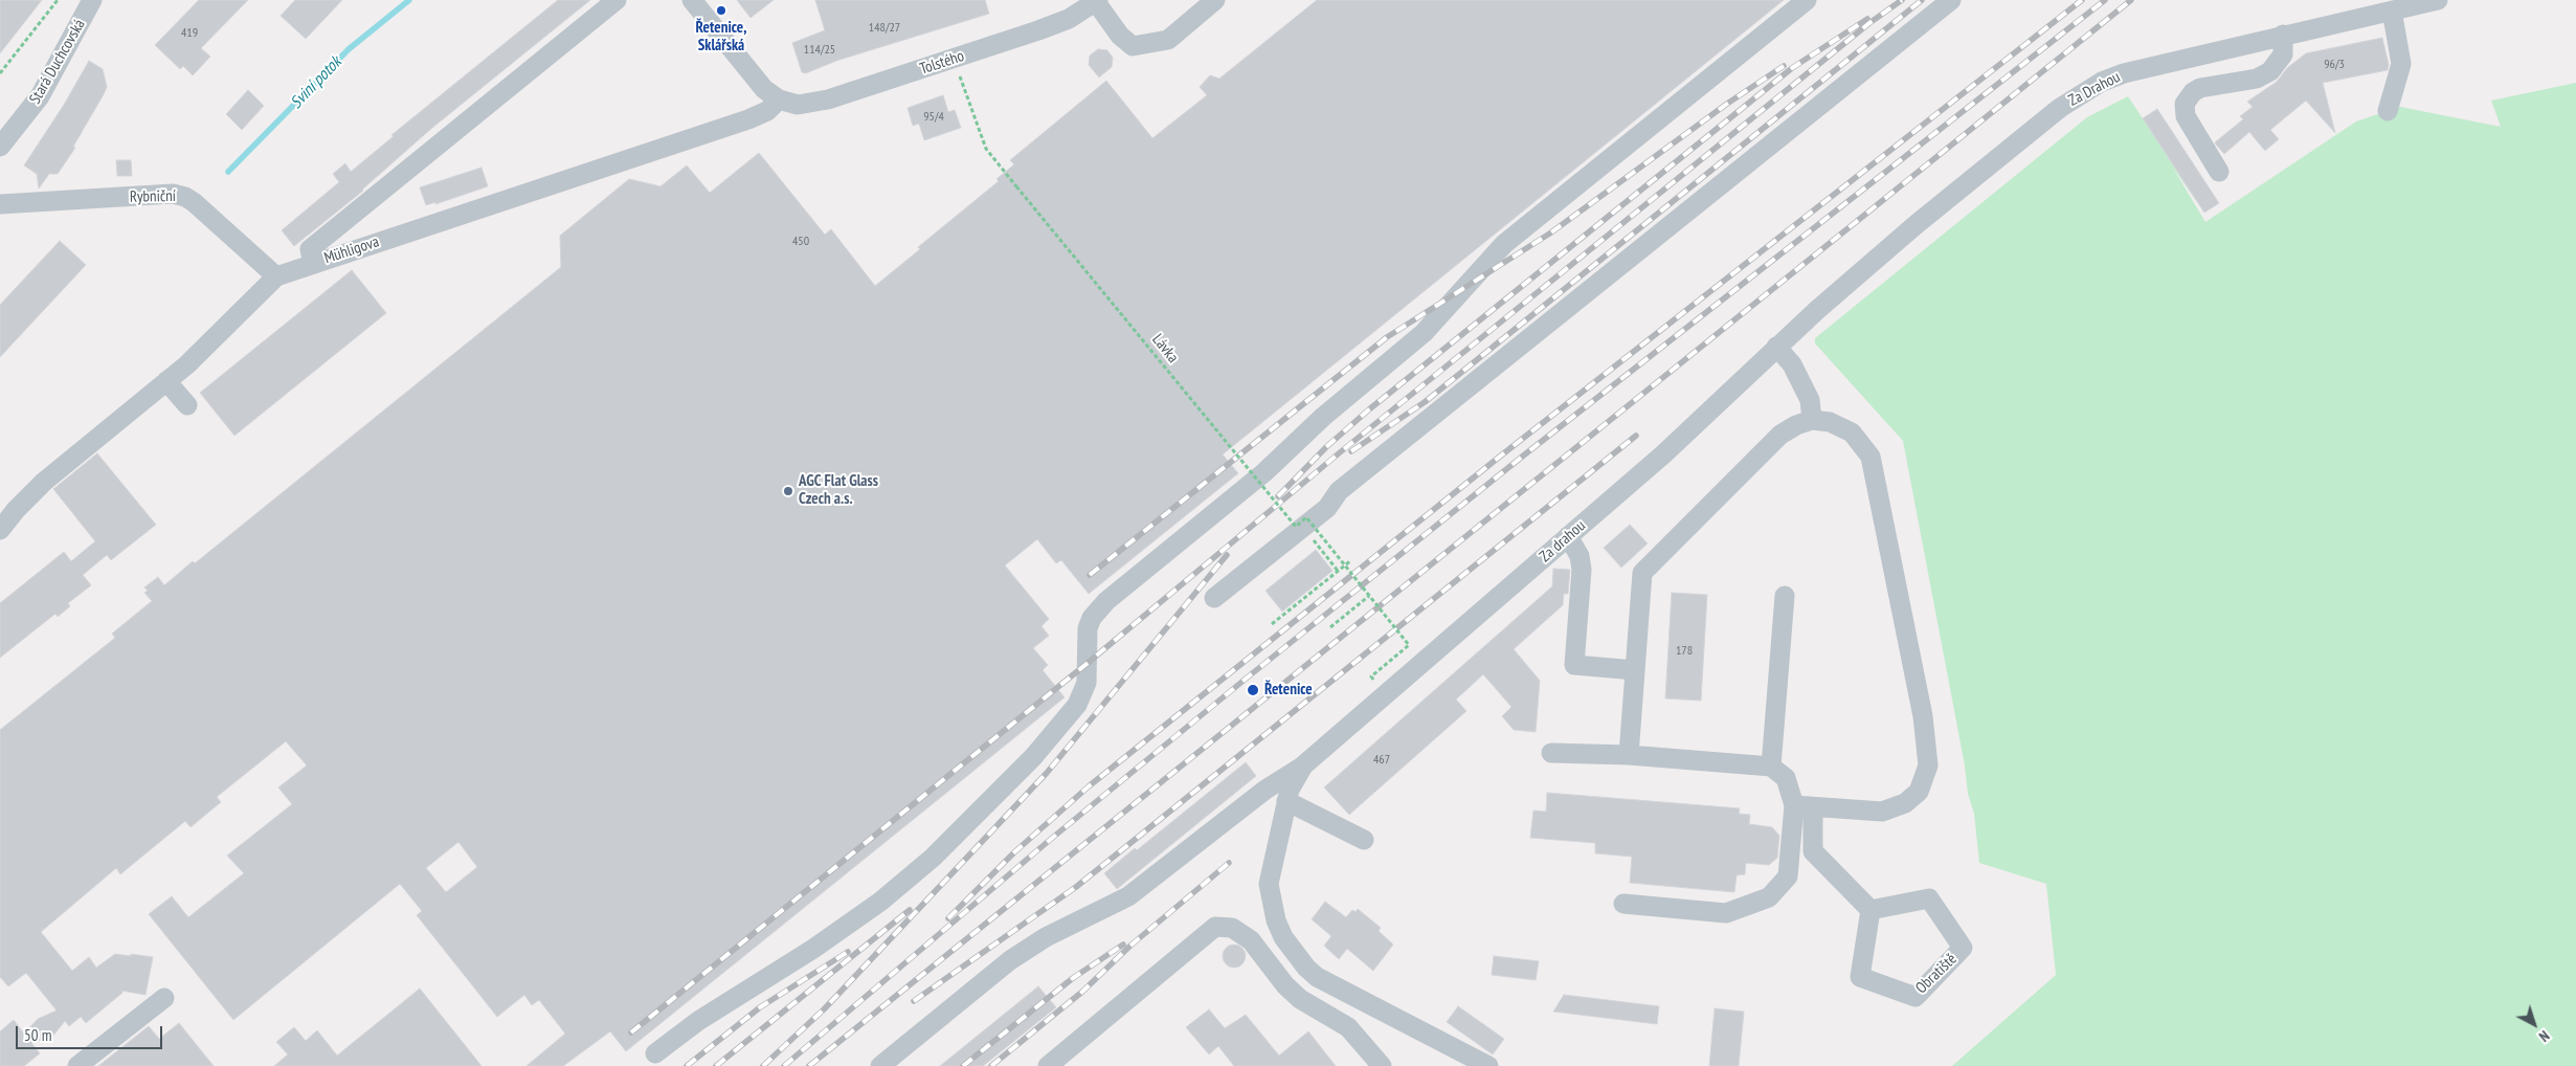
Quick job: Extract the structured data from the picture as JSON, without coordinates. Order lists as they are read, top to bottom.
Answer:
{
  "streets": {
    "street": [
      "Stará Duchcovská",
      "Tolstého",
      "Za Drahou",
      "Rybniční",
      "Mühligova",
      "Za drahou",
      "Obratiště"
    ],
    "path": ["Lávka"]
  },
  "crossings": [
    ["Tolstého", "Mühligova"],
    ["Tolstého", "Lávka"],
    ["Za Drahou", "Za drahou"],
    ["Rybniční", "Mühligova"]
  ],
  "water": ["Sviní potok"],
  "places": ["Řetenice, Sklářská", "AGC Flat Glass Czech a.s.", "Řetenice"],
  "house_numbers": [
    "148/27",
    "419",
    "114/25",
    "96/3",
    "95/4",
    "450",
    "178",
    "467"
  ],
  "scale_bar": "50 m",
  "north": "bottom right"
}
